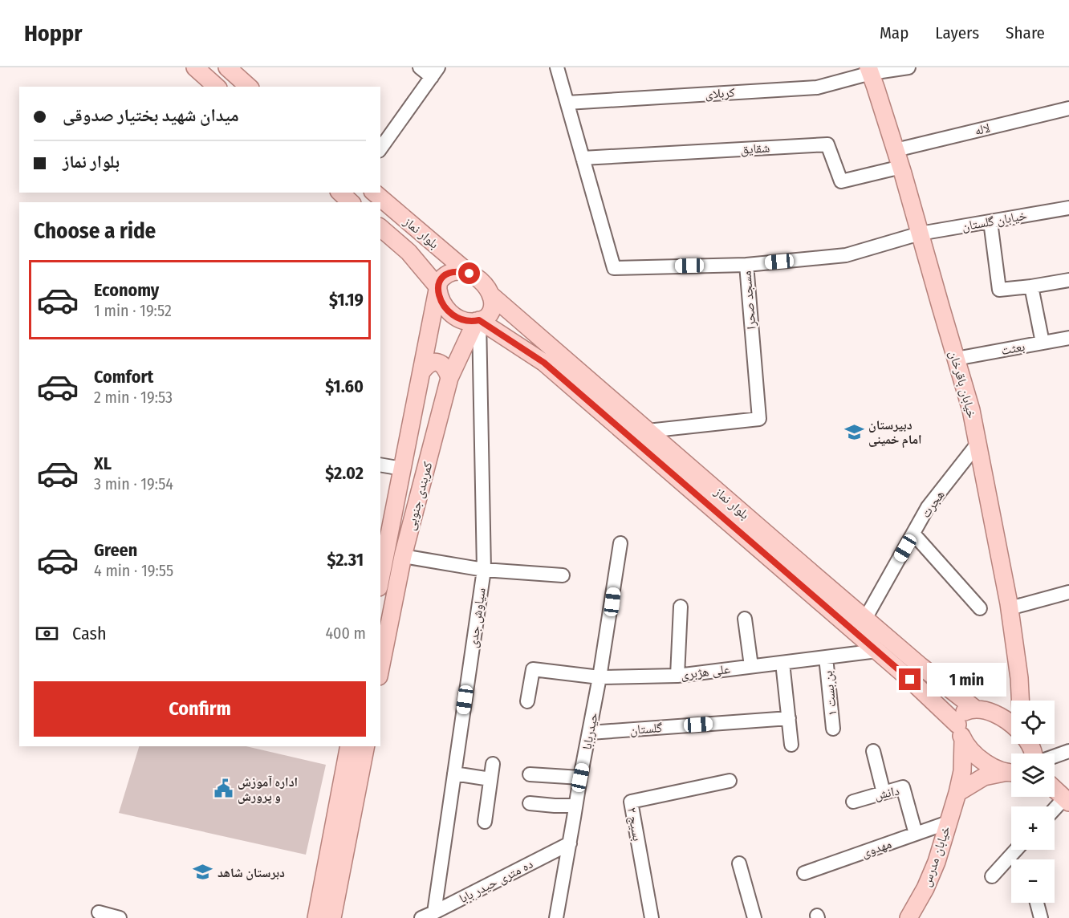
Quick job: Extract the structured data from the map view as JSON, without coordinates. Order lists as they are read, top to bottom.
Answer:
{
  "streets": {
    "main road": [
      "بلوار نماز",
      "خیابان باقرخان",
      "کمربندی جنوبی",
      "خیابان مدرس"
    ],
    "street": [
      "کربلای",
      "لاله",
      "شقایق",
      "خیابان گلستان",
      "مسجد صحرا",
      "بعثت",
      "هجرت",
      "سیاوش جدی",
      "علی هژبری",
      "بن بست ۱",
      "گلستان",
      "حیدربابا",
      "دانش",
      "بسیج ۲",
      "مهدوی",
      "ده متری حیدر بابا"
    ]
  },
  "crossings": [
    ["کربلای", "مسجد صحرا"],
    ["کربلای", "خیابان باقرخان"],
    ["لاله", "خیابان باقرخان"],
    ["شقایق", "مسجد صحرا"],
    ["شقایق", "خیابان باقرخان"],
    ["خیابان گلستان", "مسجد صحرا"],
    ["خیابان گلستان", "خیابان باقرخان"],
    ["بلوار نماز", "مسجد صحرا"],
    ["بلوار نماز", "کمربندی جنوبی"],
    ["بلوار نماز", "هجرت"],
    ["بلوار نماز", "سیاوش جدی"],
    ["بلوار نماز", "علی هژبری"],
    ["بلوار نماز", "خیابان مدرس"],
    ["بعثت", "خیابان باقرخان"],
    ["خیابان باقرخان", "هجرت"],
    ["کمربندی جنوبی", "سیاوش جدی"],
    ["سیاوش جدی", "ده متری حیدر بابا"],
    ["علی هژبری", "بن بست ۱"],
    ["علی هژبری", "حیدربابا"],
    ["گلستان", "حیدربابا"],
    ["حیدربابا", "ده متری حیدر بابا"],
    ["دانش", "مهدوی"],
    ["مهدوی", "خیابان مدرس"]
  ],
  "places": {
    "school or university": ["دبیرستان امام خمینی", "دبرستان شاهد"],
    "public building": ["اداره آموزش و پرورش"]
  },
  "page": {
    "header": "Hoppr",
    "nav": ["Map", "Layers", "Share"],
    "banner": ["میدان شهید بختیار صدوقی", "بلوار نماز"],
    "heading": "Choose a ride",
    "list": [
      {
        "name": "Economy",
        "note": "1 min · 19:52",
        "value": "$1.19"
      },
      {
        "name": "Comfort",
        "note": "2 min · 19:53",
        "value": "$1.60"
      },
      {
        "name": "XL",
        "note": "3 min · 19:54",
        "value": "$2.02"
      },
      {
        "name": "Green",
        "note": "4 min · 19:55",
        "value": "$2.31"
      }
    ],
    "pay": ["Cash", "400 m"],
    "bubble": "1 min",
    "buttons": "Confirm",
    "map_buttons": ["+", "−"]
  }
}
